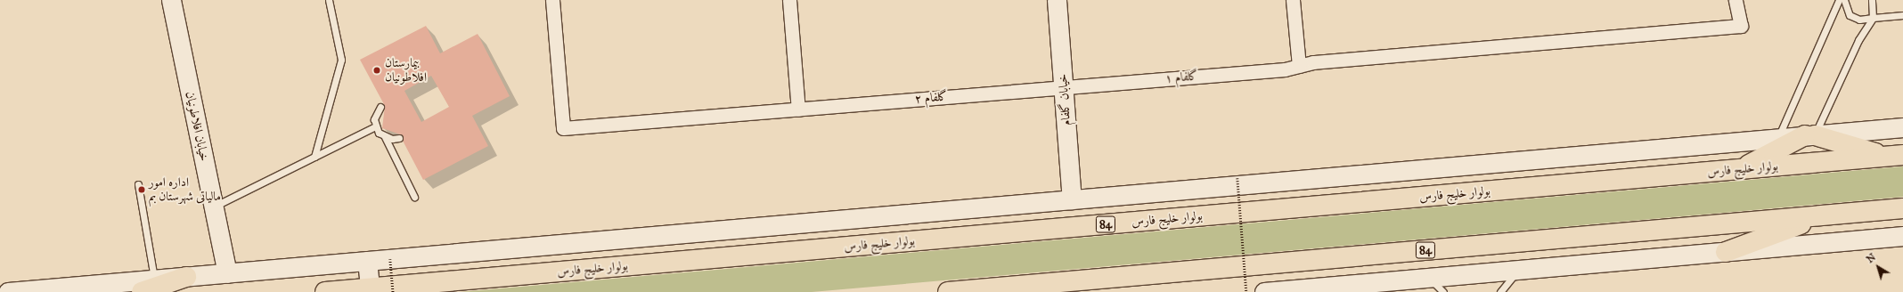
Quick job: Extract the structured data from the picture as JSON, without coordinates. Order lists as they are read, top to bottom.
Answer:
{
  "streets": {
    "highway": ["بولوار خلیج فارس", "84"],
    "street": [
      "گلفام ۱",
      "گلفام ۲",
      "خیابان گلفام",
      "خیابان افلاطونیان"
    ]
  },
  "crossings": [
    ["گلفام ۱", "گلفام ۲"],
    ["گلفام ۱", "خیابان گلفام"],
    ["گلفام ۲", "خیابان گلفام"]
  ],
  "places": ["بیمارستان افلاطونیان", "اداره امور مالیاتی شهرستان بم"],
  "north": "top left"
}
